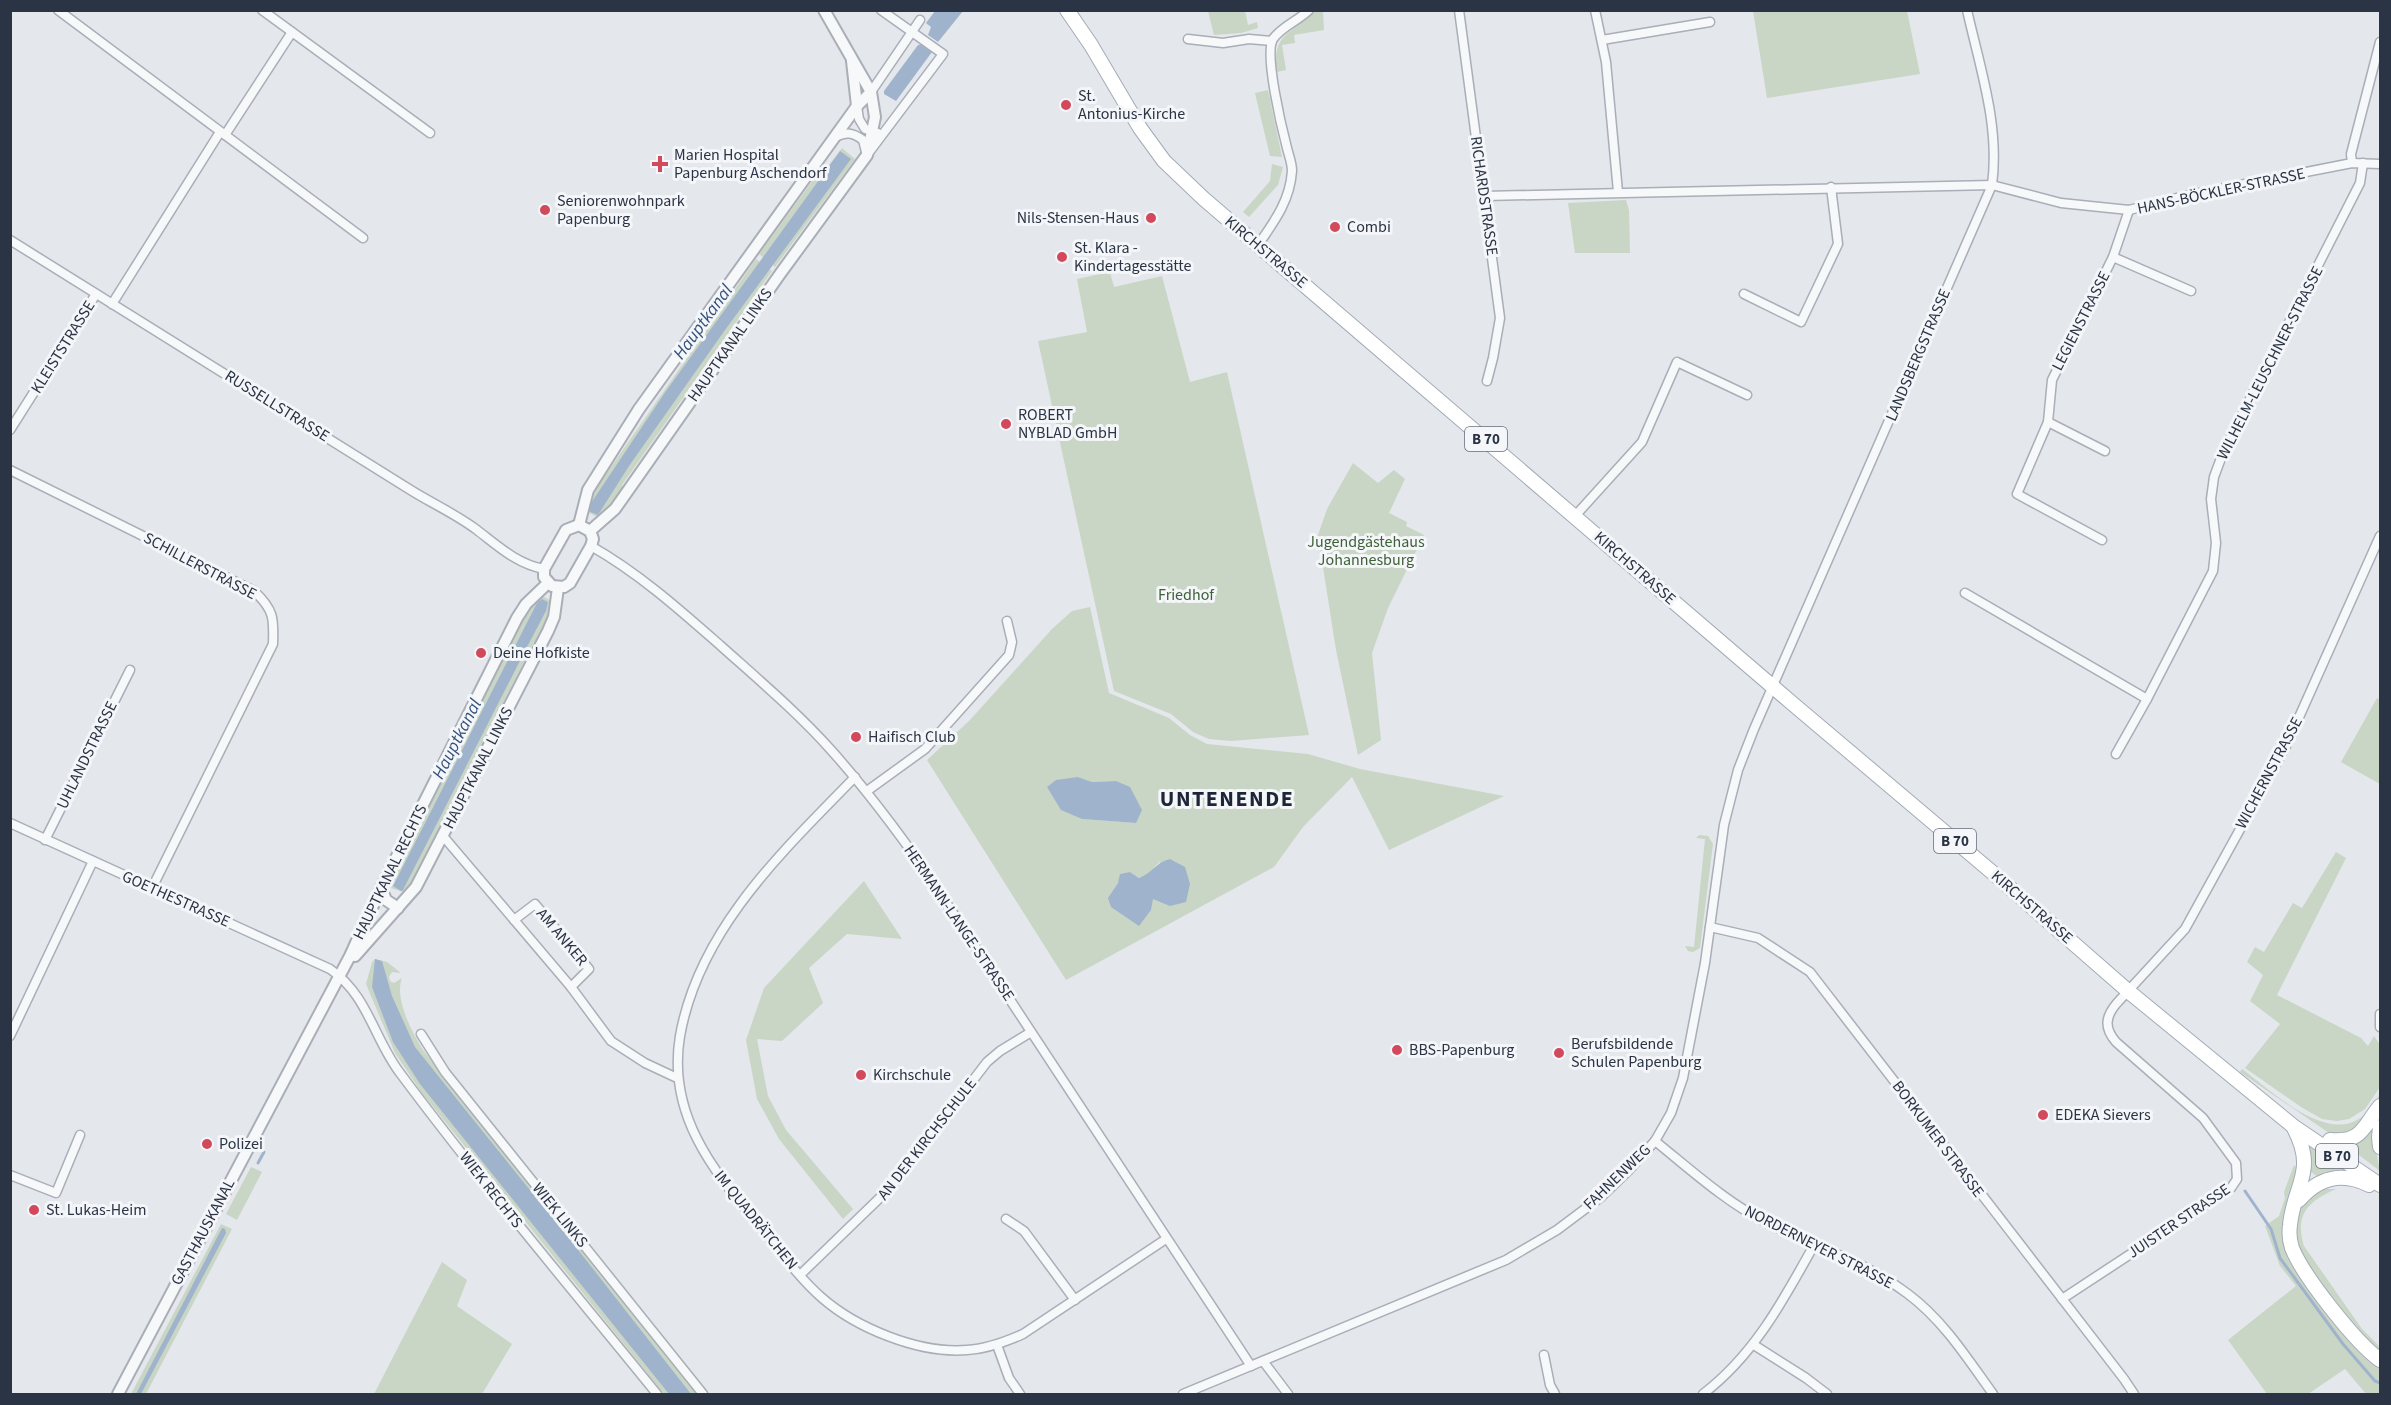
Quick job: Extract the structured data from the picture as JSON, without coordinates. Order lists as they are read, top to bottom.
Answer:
{
  "streets": {
    "main road": ["KIRCHSTRASSE", "B 70"],
    "street": [
      "HANS-BÖCKLER-STRASSE",
      "RICHARDSTRASSE",
      "LEGIENSTRASSE",
      "HAUPTKANAL LINKS",
      "KLEISTSTRASSE",
      "LANDSBERGSTRASSE",
      "WILHELM-LEUSCHNER-STRASSE",
      "RUSSELLSTRASSE",
      "SCHILLERSTRASSE",
      "UHLANDSTRASSE",
      "WICHERNSTRASSE",
      "HAUPTKANAL RECHTS",
      "GOETHESTRASSE",
      "HERMANN-LANGE-STRASSE",
      "AM ANKER",
      "AN DER KIRCHSCHULE",
      "BORKUMER STRASSE",
      "FAHNENWEG",
      "WIEK RECHTS",
      "WIEK LINKS",
      "IM QUADRÄTCHEN",
      "JUISTER STRASSE",
      "GASTHAUSKANAL",
      "NORDERNEYER STRASSE"
    ]
  },
  "crossings": [
    ["HANS-BÖCKLER-STRASSE", "RICHARDSTRASSE"],
    ["HANS-BÖCKLER-STRASSE", "LEGIENSTRASSE"],
    ["HANS-BÖCKLER-STRASSE", "LANDSBERGSTRASSE"],
    ["HANS-BÖCKLER-STRASSE", "WILHELM-LEUSCHNER-STRASSE"],
    ["KIRCHSTRASSE", "LANDSBERGSTRASSE"],
    ["KIRCHSTRASSE", "WICHERNSTRASSE"],
    ["KIRCHSTRASSE", "FAHNENWEG"],
    ["KIRCHSTRASSE", "JUISTER STRASSE"],
    ["HAUPTKANAL LINKS", "RUSSELLSTRASSE"],
    ["HAUPTKANAL LINKS", "HAUPTKANAL RECHTS"],
    ["HAUPTKANAL LINKS", "GOETHESTRASSE"],
    ["HAUPTKANAL LINKS", "AM ANKER"],
    ["HAUPTKANAL LINKS", "WIEK RECHTS"],
    ["HAUPTKANAL LINKS", "GASTHAUSKANAL"],
    ["KLEISTSTRASSE", "RUSSELLSTRASSE"],
    ["LANDSBERGSTRASSE", "FAHNENWEG"],
    ["SCHILLERSTRASSE", "GOETHESTRASSE"],
    ["UHLANDSTRASSE", "GOETHESTRASSE"],
    ["WICHERNSTRASSE", "JUISTER STRASSE"],
    ["HAUPTKANAL RECHTS", "GOETHESTRASSE"],
    ["HAUPTKANAL RECHTS", "HERMANN-LANGE-STRASSE"],
    ["HAUPTKANAL RECHTS", "WIEK RECHTS"],
    ["HAUPTKANAL RECHTS", "GASTHAUSKANAL"],
    ["GOETHESTRASSE", "WIEK RECHTS"],
    ["GOETHESTRASSE", "GASTHAUSKANAL"],
    ["HERMANN-LANGE-STRASSE", "AN DER KIRCHSCHULE"],
    ["HERMANN-LANGE-STRASSE", "FAHNENWEG"],
    ["HERMANN-LANGE-STRASSE", "IM QUADRÄTCHEN"],
    ["AM ANKER", "IM QUADRÄTCHEN"],
    ["AN DER KIRCHSCHULE", "IM QUADRÄTCHEN"],
    ["BORKUMER STRASSE", "FAHNENWEG"],
    ["BORKUMER STRASSE", "JUISTER STRASSE"],
    ["FAHNENWEG", "NORDERNEYER STRASSE"],
    ["WIEK RECHTS", "GASTHAUSKANAL"]
  ],
  "districts": ["UNTENENDE"],
  "water": ["Hauptkanal"],
  "parks": ["Jugendgästehaus Johannesburg", "Friedhof"],
  "places": {
    "other": [
      "St. Antonius-Kirche",
      "Seniorenwohnpark Papenburg",
      "Nils-Stensen-Haus",
      "Combi",
      "St. Klara - Kindertagesstätte",
      "ROBERT NYBLAD GmbH",
      "Deine Hofkiste",
      "Haifisch Club",
      "BBS-Papenburg",
      "Berufsbildende Schulen Papenburg",
      "Kirchschule",
      "EDEKA Sievers",
      "Polizei",
      "St. Lukas-Heim"
    ],
    "health": ["Marien Hospital Papenburg Aschendorf"]
  }
}
